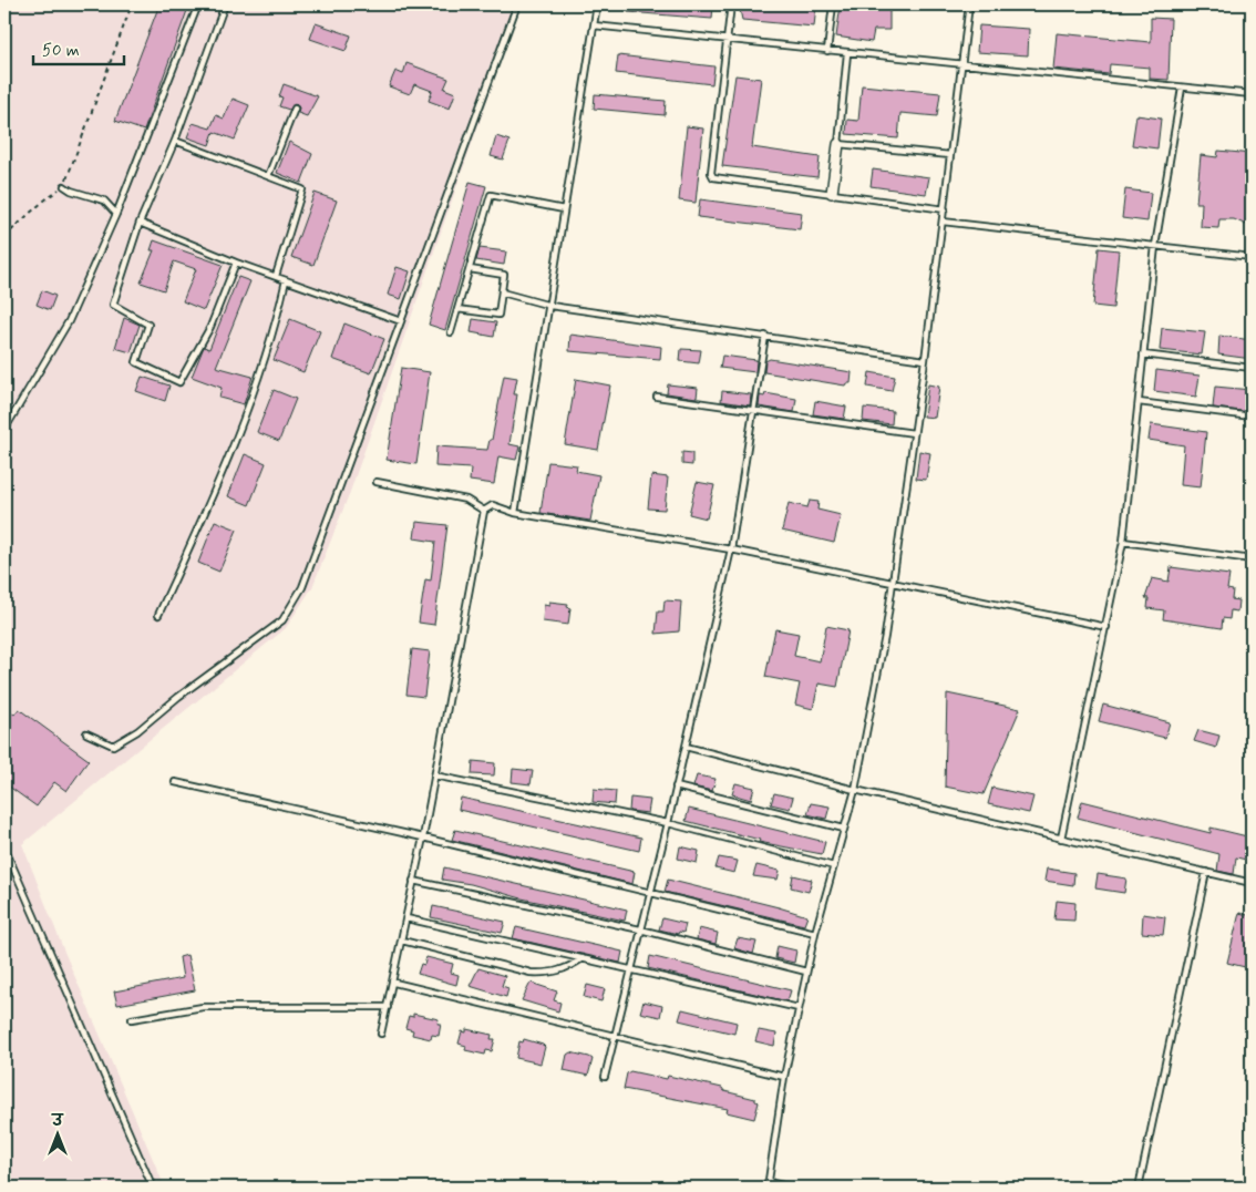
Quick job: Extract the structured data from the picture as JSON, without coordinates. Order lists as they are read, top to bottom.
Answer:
{
  "scale_bar": "50 m",
  "north": "top"
}
